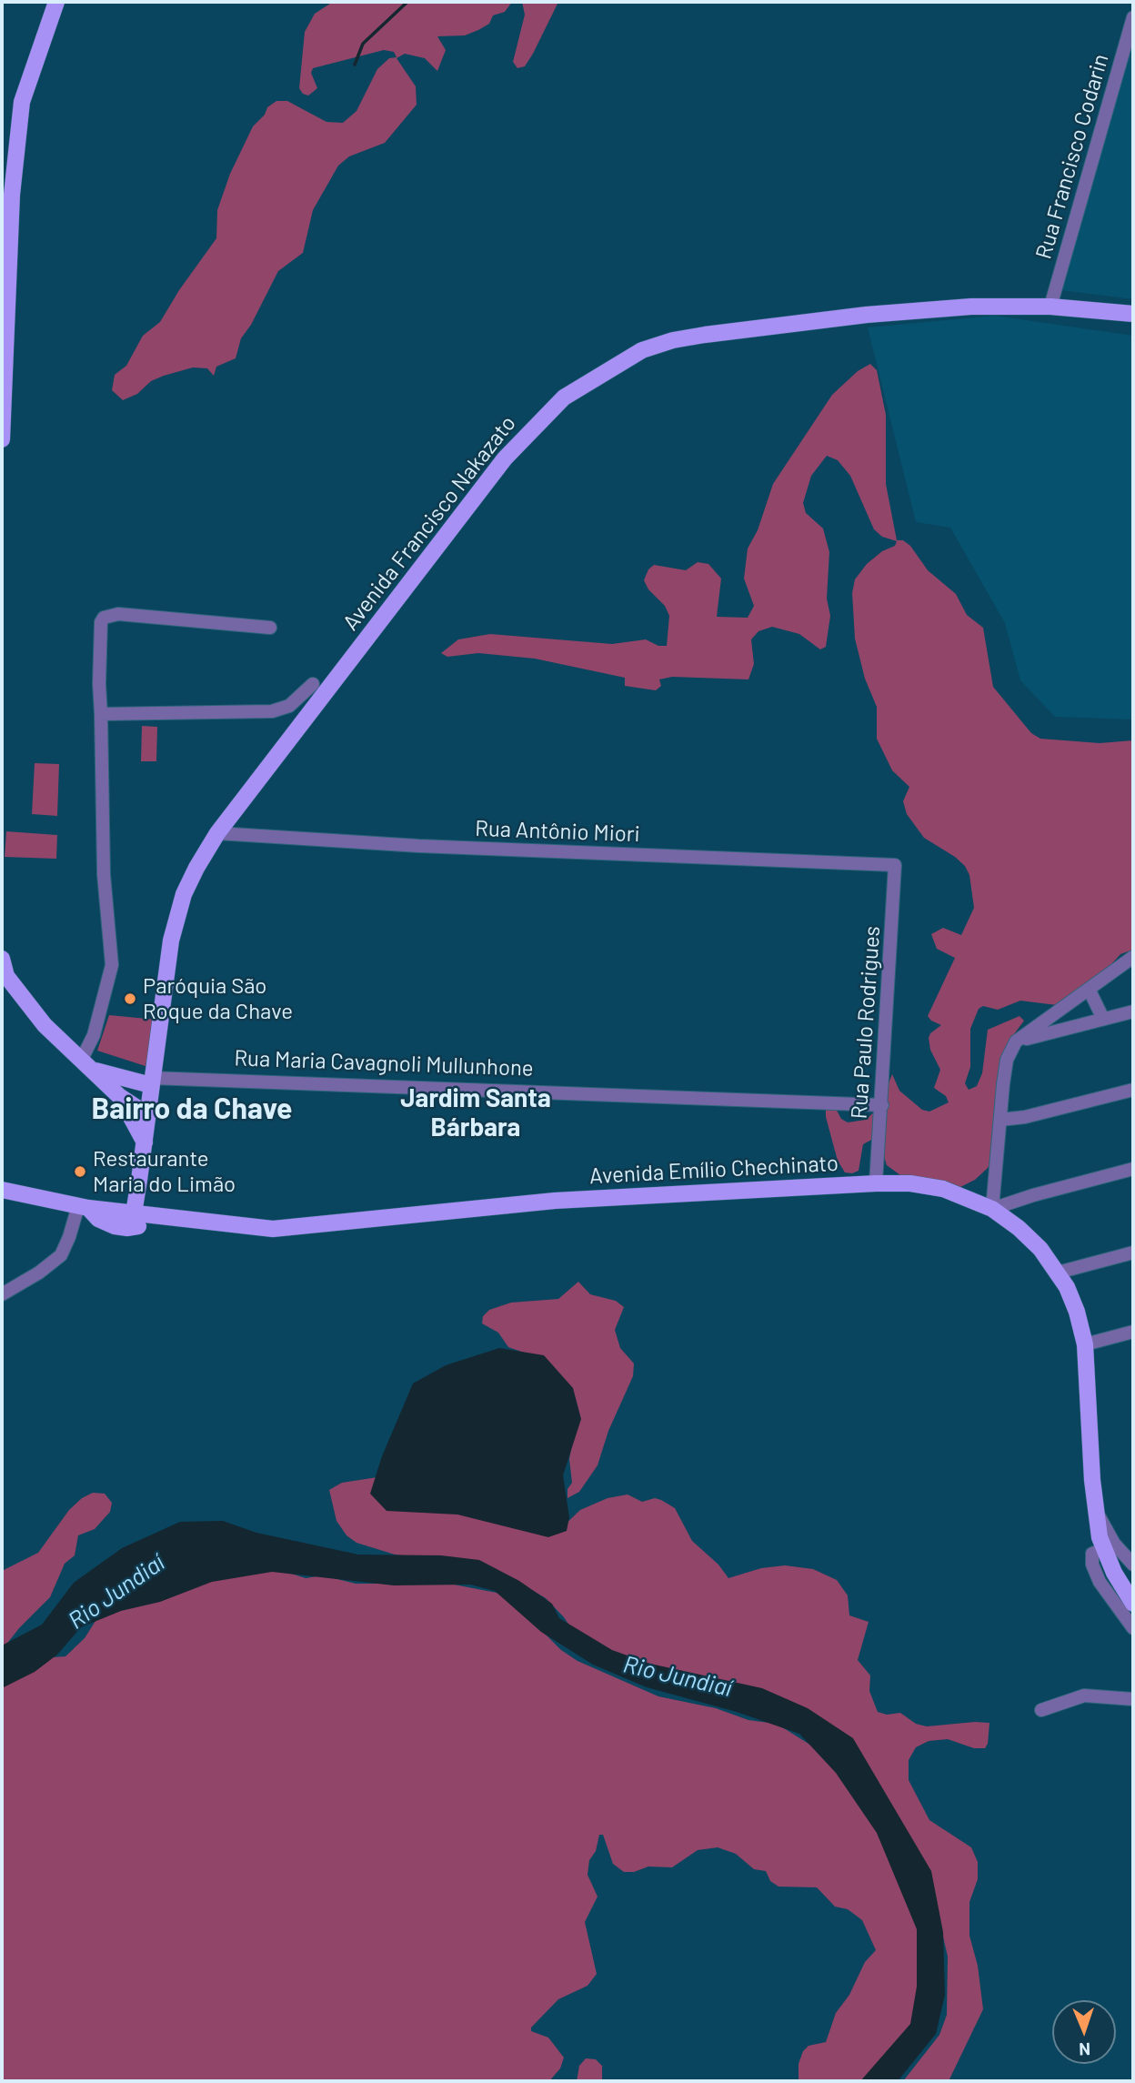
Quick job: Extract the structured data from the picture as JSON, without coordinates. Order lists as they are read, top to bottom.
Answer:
{
  "streets": {
    "main road": ["Avenida Francisco Nakazato", "Rua Maria Cavagnoli Mullunhone", "Avenida Emílio Chechinato"],
    "street": ["Rua Francisco Codarin", "Rua Antônio Miori", "Rua Paulo Rodrigues"]
  },
  "crossings": [
    ["Rua Francisco Codarin", "Avenida Francisco Nakazato"],
    ["Avenida Francisco Nakazato", "Rua Antônio Miori"],
    ["Avenida Francisco Nakazato", "Rua Maria Cavagnoli Mullunhone"],
    ["Avenida Francisco Nakazato", "Avenida Emílio Chechinato"],
    ["Rua Antônio Miori", "Rua Paulo Rodrigues"],
    ["Rua Paulo Rodrigues", "Rua Maria Cavagnoli Mullunhone"],
    ["Rua Paulo Rodrigues", "Avenida Emílio Chechinato"]
  ],
  "districts": ["Jardim Santa Bárbara", "Bairro da Chave"],
  "water": ["Rio Jundiaí"],
  "places": ["Paróquia São Roque da Chave", "Restaurante Maria do Limão"],
  "north": "bottom"
}
